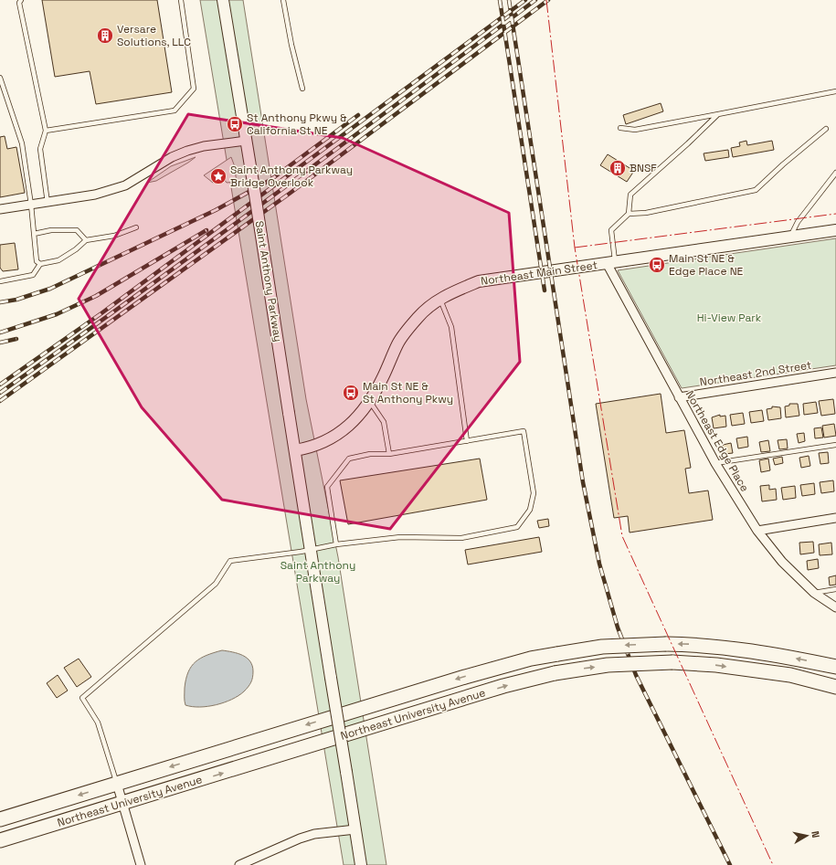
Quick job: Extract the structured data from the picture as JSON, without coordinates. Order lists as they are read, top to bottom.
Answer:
{
  "streets": {
    "main road": ["Northeast University Avenue"],
    "street": [
      "Northeast Main Street",
      "Saint Anthony Parkway",
      "Northeast 2nd Street",
      "Northeast Edge Place"
    ]
  },
  "crossings": [
    ["Northeast Main Street", "Saint Anthony Parkway"],
    ["Northeast Main Street", "Northeast Edge Place"],
    ["Northeast 2nd Street", "Northeast Edge Place"]
  ],
  "parks": ["Hi-View Park", "Saint Anthony Parkway"],
  "places": {
    "building": ["Versare Solutions, LLC", "BNSF"],
    "bus stop": ["St Anthony Pkwy & California St NE", "Main St NE & Edge Place NE", "Main St NE & St Anthony Pkwy"],
    "place": ["Saint Anthony Parkway Bridge Overlook"]
  },
  "north": "right"
}
